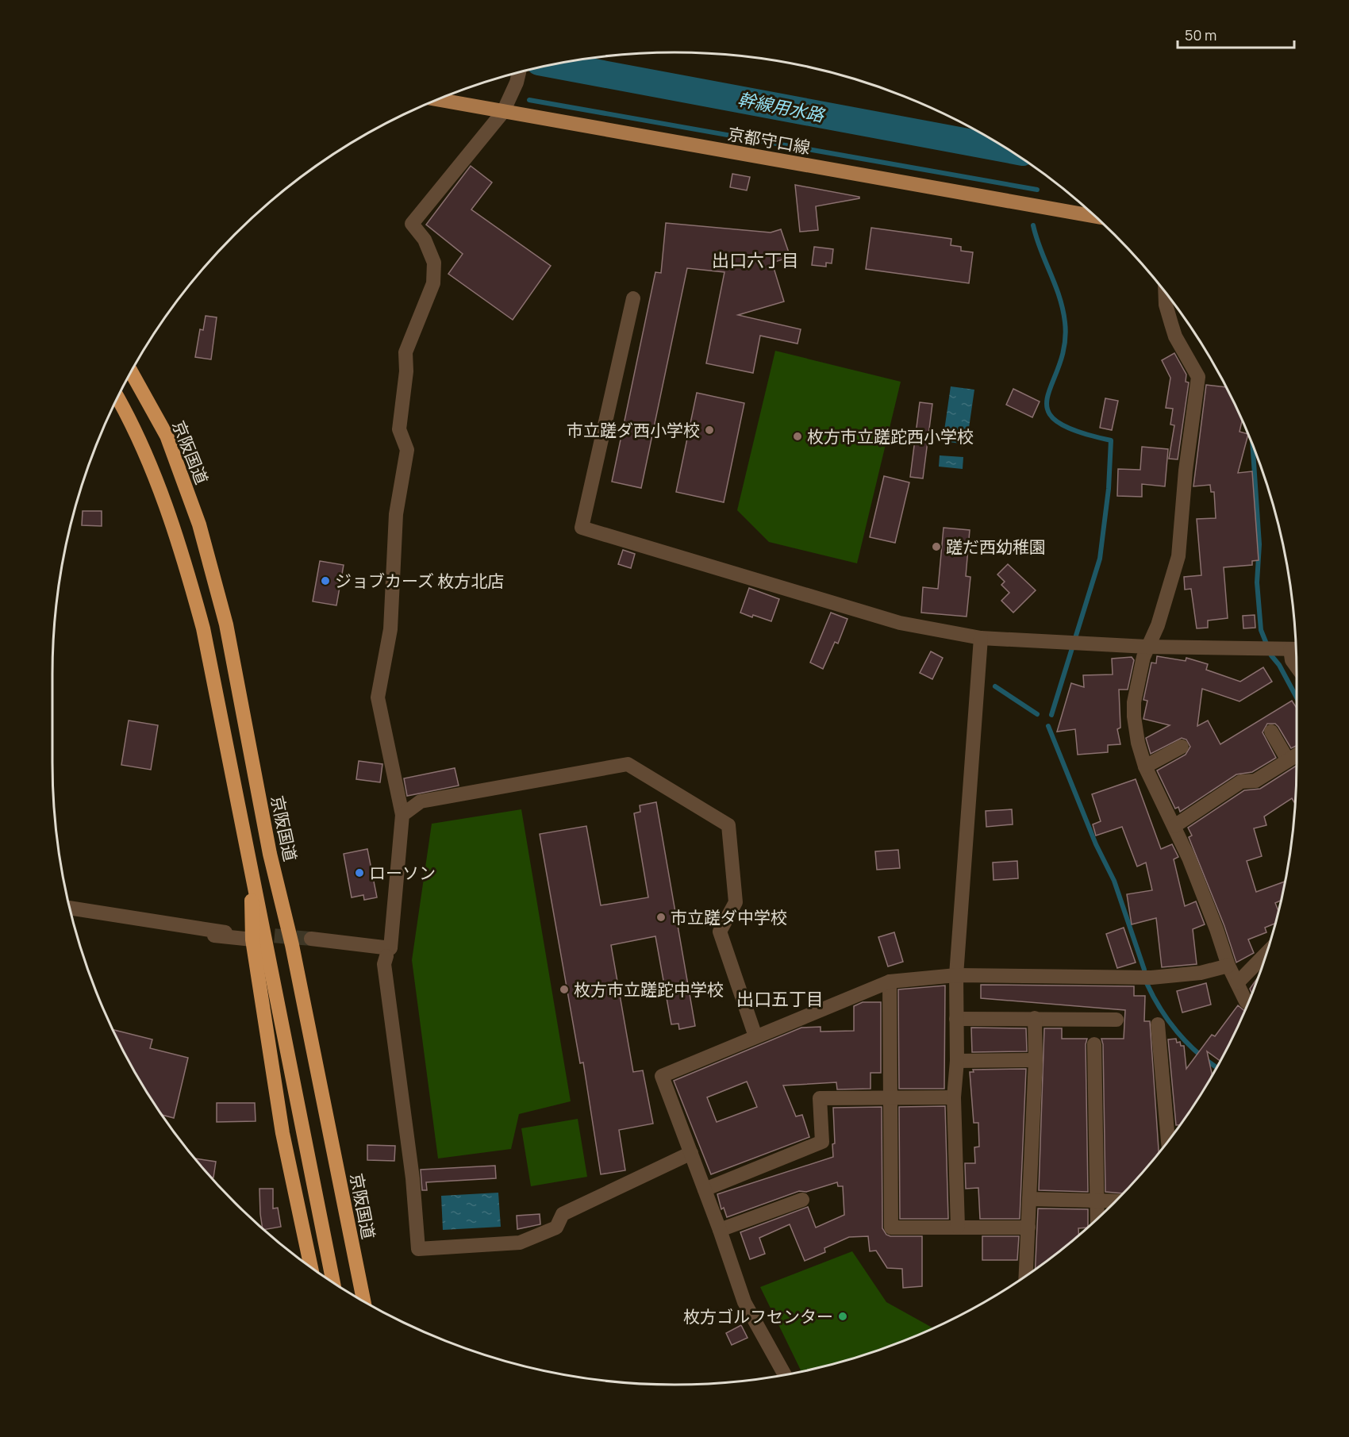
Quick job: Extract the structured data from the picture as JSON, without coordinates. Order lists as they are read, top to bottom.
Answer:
{
  "streets": {
    "highway": ["京阪国道"],
    "main road": ["京都守口線"]
  },
  "districts": ["出口六丁目", "出口五丁目"],
  "water": ["幹線用水路"],
  "places": [
    "市立蹉ダ西小学校",
    "枚方市立蹉跎西小学校",
    "蹉だ西幼稚園",
    "ジョブカーズ 枚方北店",
    "ローソン",
    "市立蹉ダ中学校",
    "枚方市立蹉跎中学校",
    "枚方ゴルフセンター"
  ],
  "scale_bar": "50 m"
}
